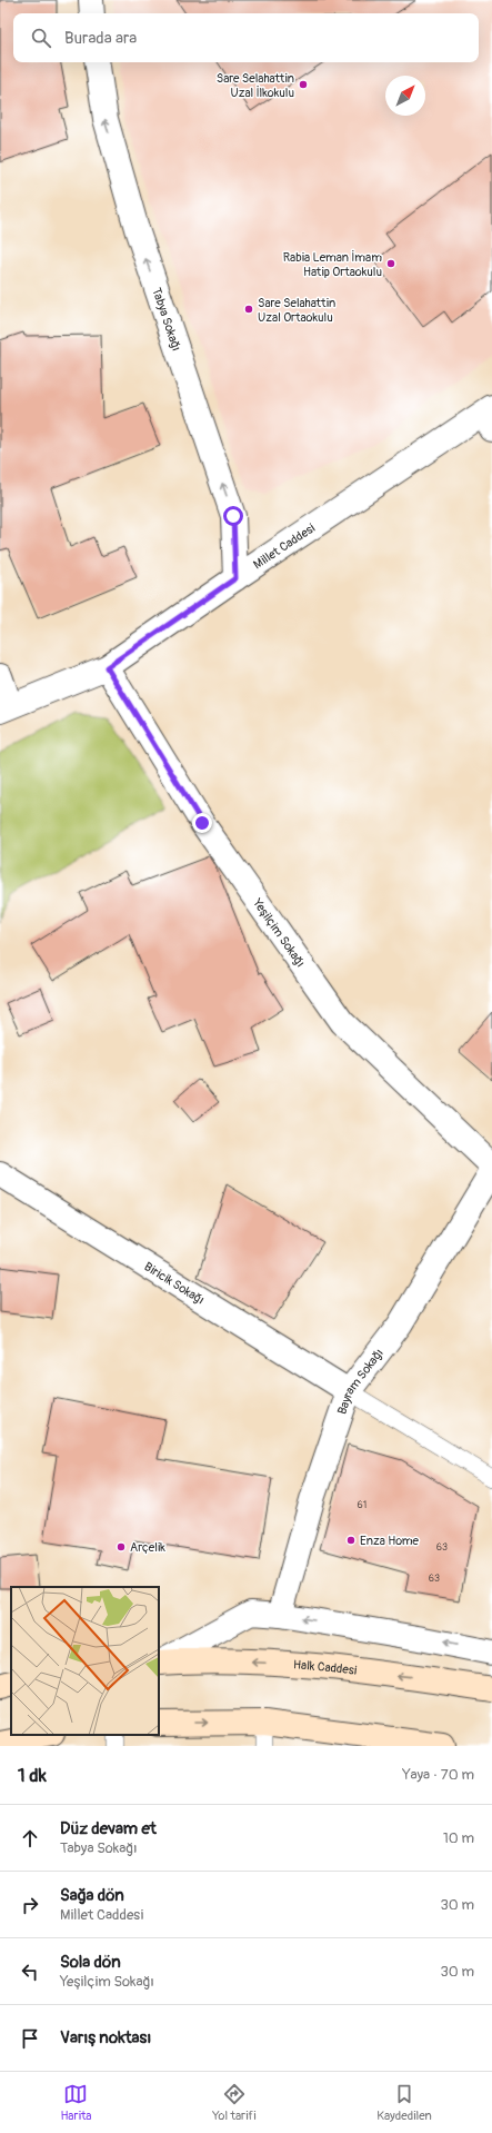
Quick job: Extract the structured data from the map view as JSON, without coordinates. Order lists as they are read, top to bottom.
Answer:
{
  "streets": {
    "main road": ["Halk Caddesi"],
    "street": [
      "Tabya Sokağı",
      "Millet Caddesi",
      "Yeşilçim Sokağı",
      "Biricik Sokağı",
      "Bayram Sokağı"
    ]
  },
  "crossings": [
    ["Tabya Sokağı", "Millet Caddesi"],
    ["Millet Caddesi", "Yeşilçim Sokağı"],
    ["Biricik Sokağı", "Bayram Sokağı"]
  ],
  "one_way": ["Tabya Sokağı"],
  "places": [
    "Sare Selahattin Uzal İlkokulu",
    "Rabia Leman İmam Hatip Ortaokulu",
    "Sare Selahattin Uzal Ortaokulu",
    "Enza Home",
    "Arçelik"
  ],
  "house_numbers": ["61", "63", "63"],
  "north": "top right",
  "page": {
    "search": "Burada ara",
    "heading": ["1 dk", "Yaya · 70 m"],
    "list": [
      ["Düz devam et", "Tabya Sokağı", "10 m"],
      ["Sağa dön", "Millet Caddesi", "30 m"],
      ["Sola dön", "Yeşilçim Sokağı", "30 m"],
      "Varış noktası"
    ],
    "nav": ["Harita", "Yol tarifi", "Kaydedilen"]
  }
}
